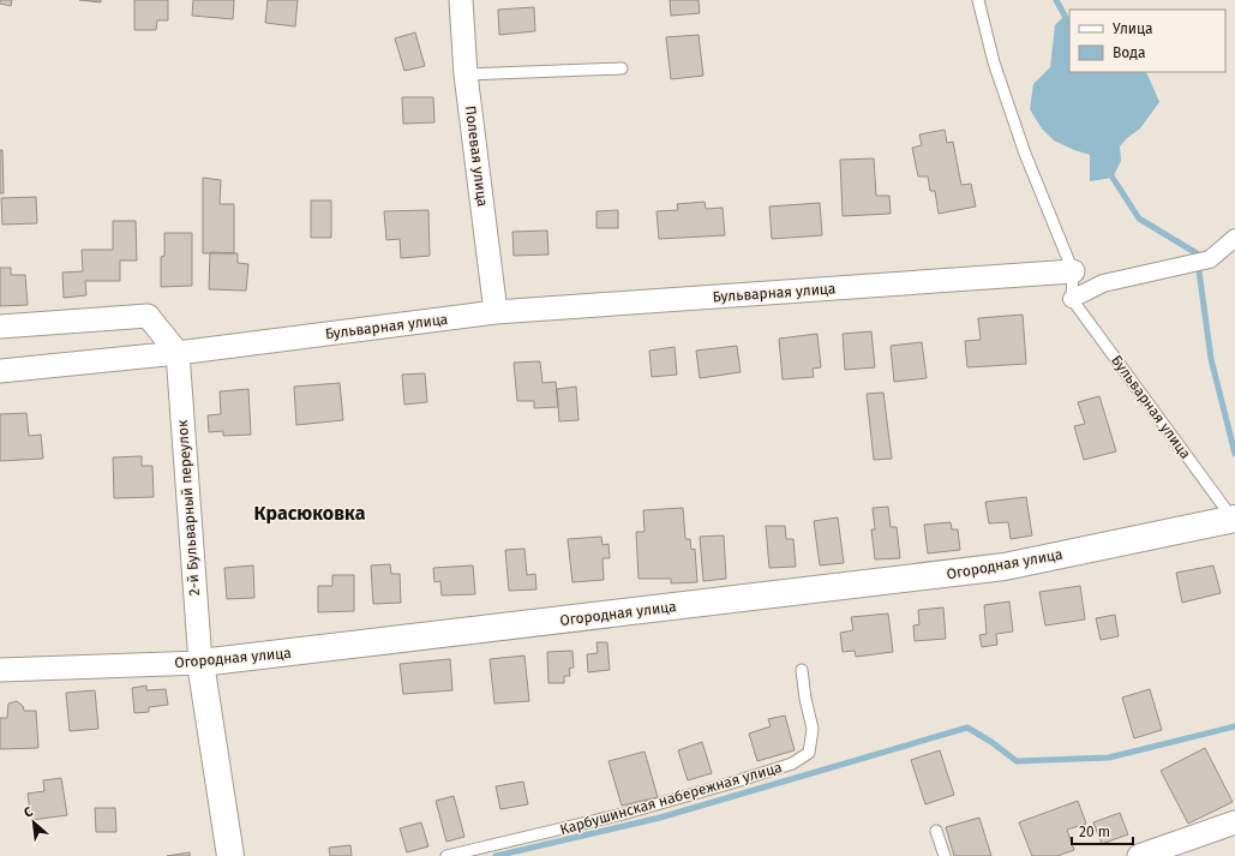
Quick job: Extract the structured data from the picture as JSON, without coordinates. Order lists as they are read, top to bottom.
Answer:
{
  "streets": {
    "street": [
      "Полевая улица",
      "Бульварная улица",
      "2-й Бульварный переулок",
      "Огородная улица"
    ],
    "lane": ["Карбушинская набережная улица"]
  },
  "crossings": [
    ["Полевая улица", "Бульварная улица"],
    ["Бульварная улица", "2-й Бульварный переулок"],
    ["Бульварная улица", "Огородная улица"],
    ["2-й Бульварный переулок", "Огородная улица"]
  ],
  "districts": ["Красюковка"],
  "legend": ["Улица", "Вода"],
  "scale_bar": "20 m",
  "north": "top left"
}
